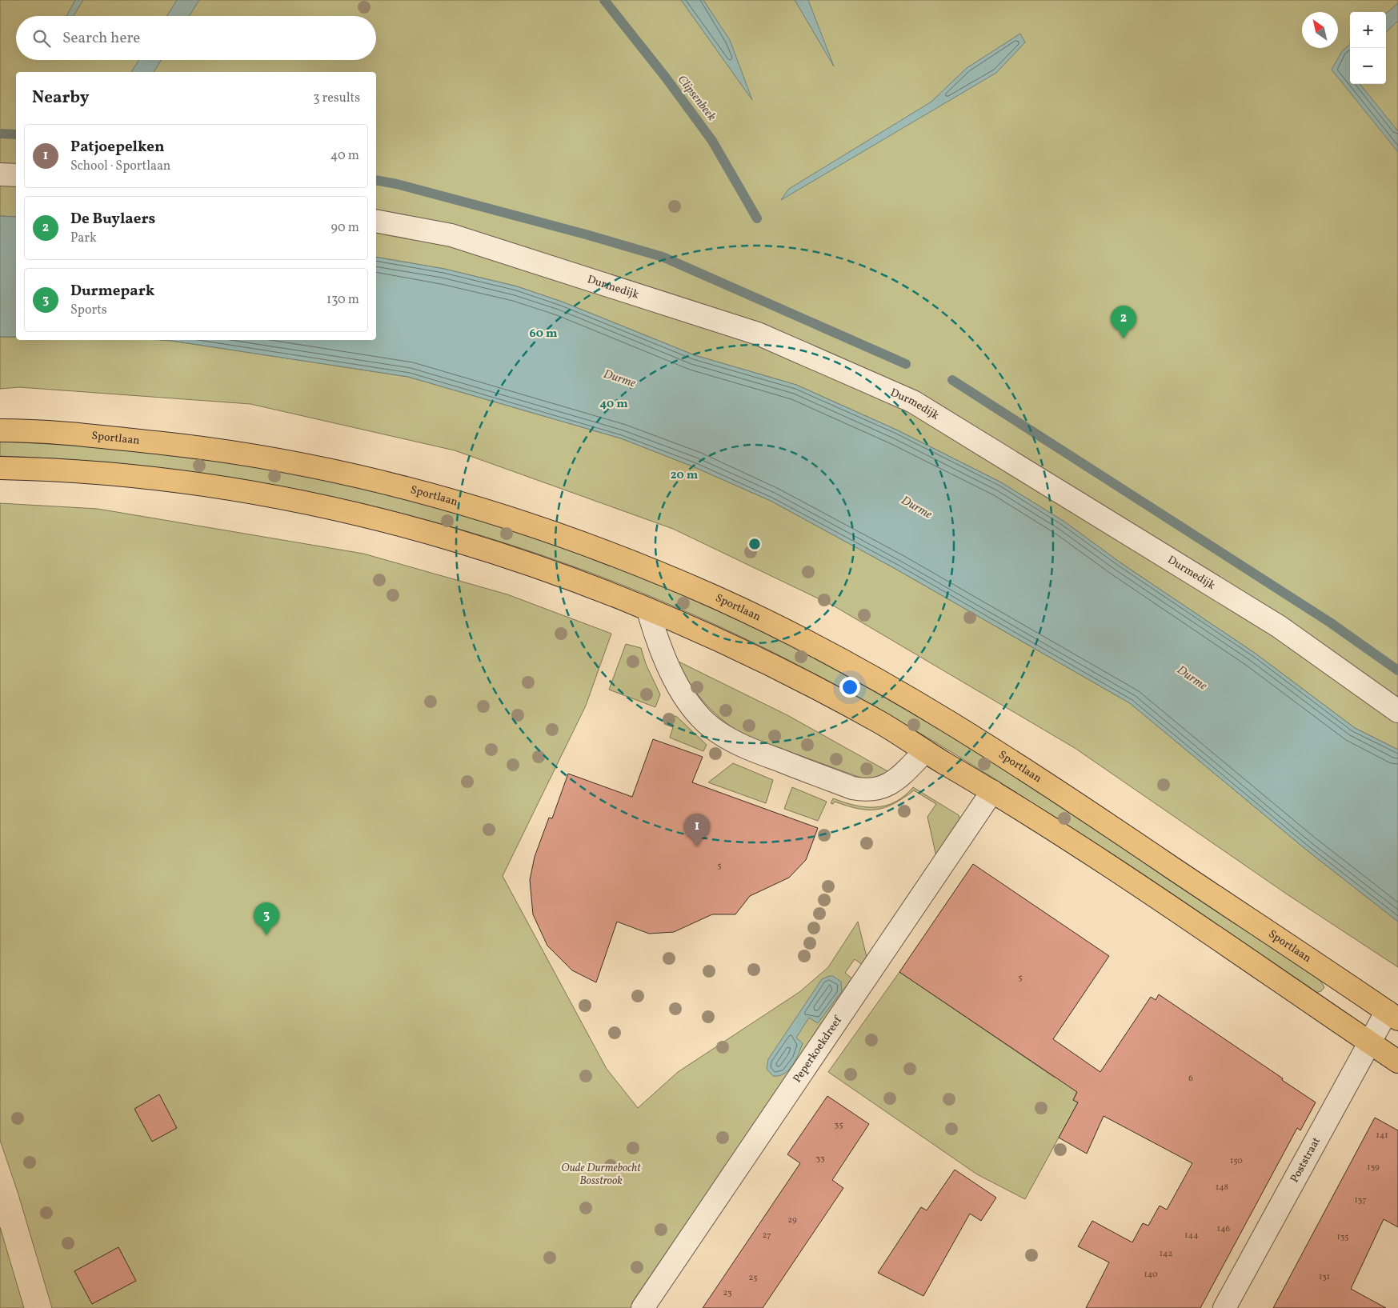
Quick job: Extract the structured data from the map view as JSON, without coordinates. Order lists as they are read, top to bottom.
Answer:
{
  "streets": {
    "main road": ["Sportlaan"],
    "street": ["Durmedijk", "Peperkoekdreef", "Poststraat"]
  },
  "crossings": [
    ["Sportlaan", "Poststraat"]
  ],
  "water": ["Clipsenbeek", "Durme"],
  "parks": ["Oude Durmebocht Bosstrook"],
  "house_numbers": [
    "5",
    "5",
    "6",
    "35",
    "141",
    "33",
    "150",
    "139",
    "148",
    "137",
    "29",
    "146",
    "27",
    "144",
    "135",
    "142",
    "140",
    "131",
    "25",
    "23"
  ],
  "north": "top left",
  "page": {
    "map_buttons": ["+", "−"],
    "search": "Search here",
    "heading": ["Nearby", "3 results"],
    "list": [
      {
        "mark": "1",
        "name": "Patjoepelken",
        "note": "School · Sportlaan",
        "value": "40 m"
      },
      {
        "mark": "2",
        "name": "De Buylaers",
        "note": "Park",
        "value": "90 m"
      },
      {
        "mark": "3",
        "name": "Durmepark",
        "note": "Sports",
        "value": "130 m"
      }
    ],
    "pins": ["2", "1", "3"]
  },
  "rings": ["60 m", "40 m", "20 m"]
}
